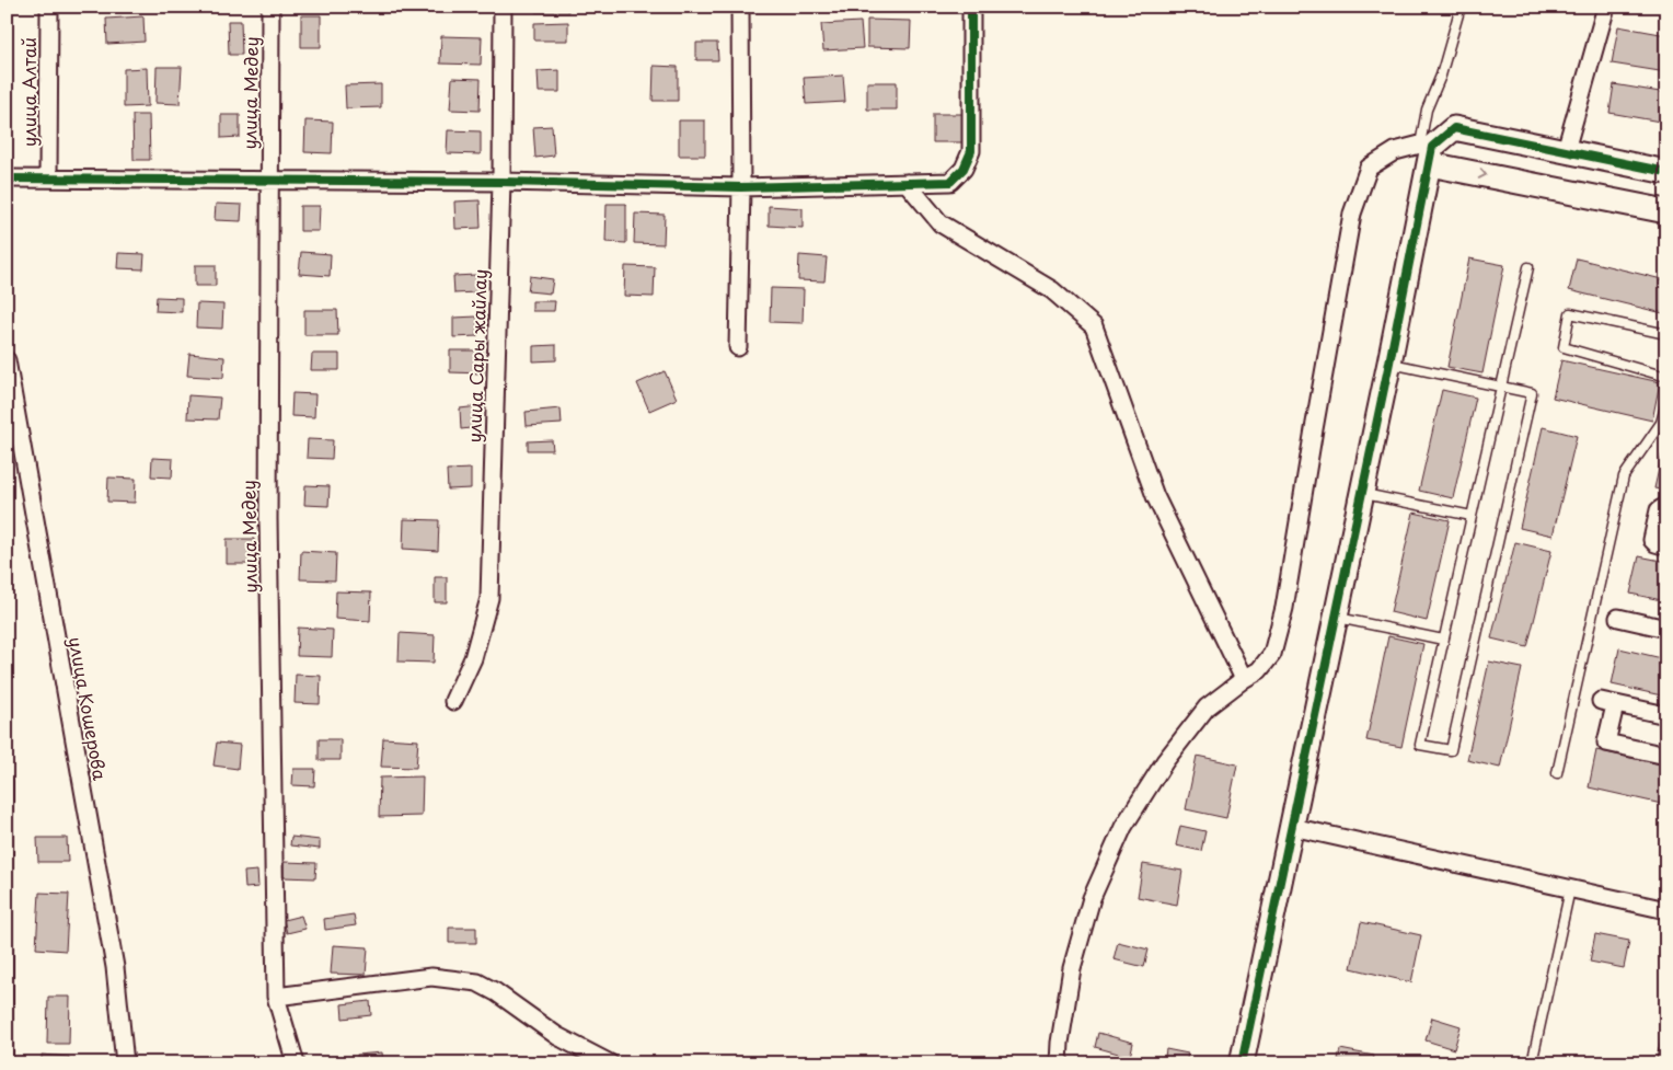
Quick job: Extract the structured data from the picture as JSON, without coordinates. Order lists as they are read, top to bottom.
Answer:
{
  "streets": {
    "street": [
      "улица Алтай",
      "улица Медеу",
      "улица Сары жайлау",
      "улица Кошерова"
    ]
  }
}
